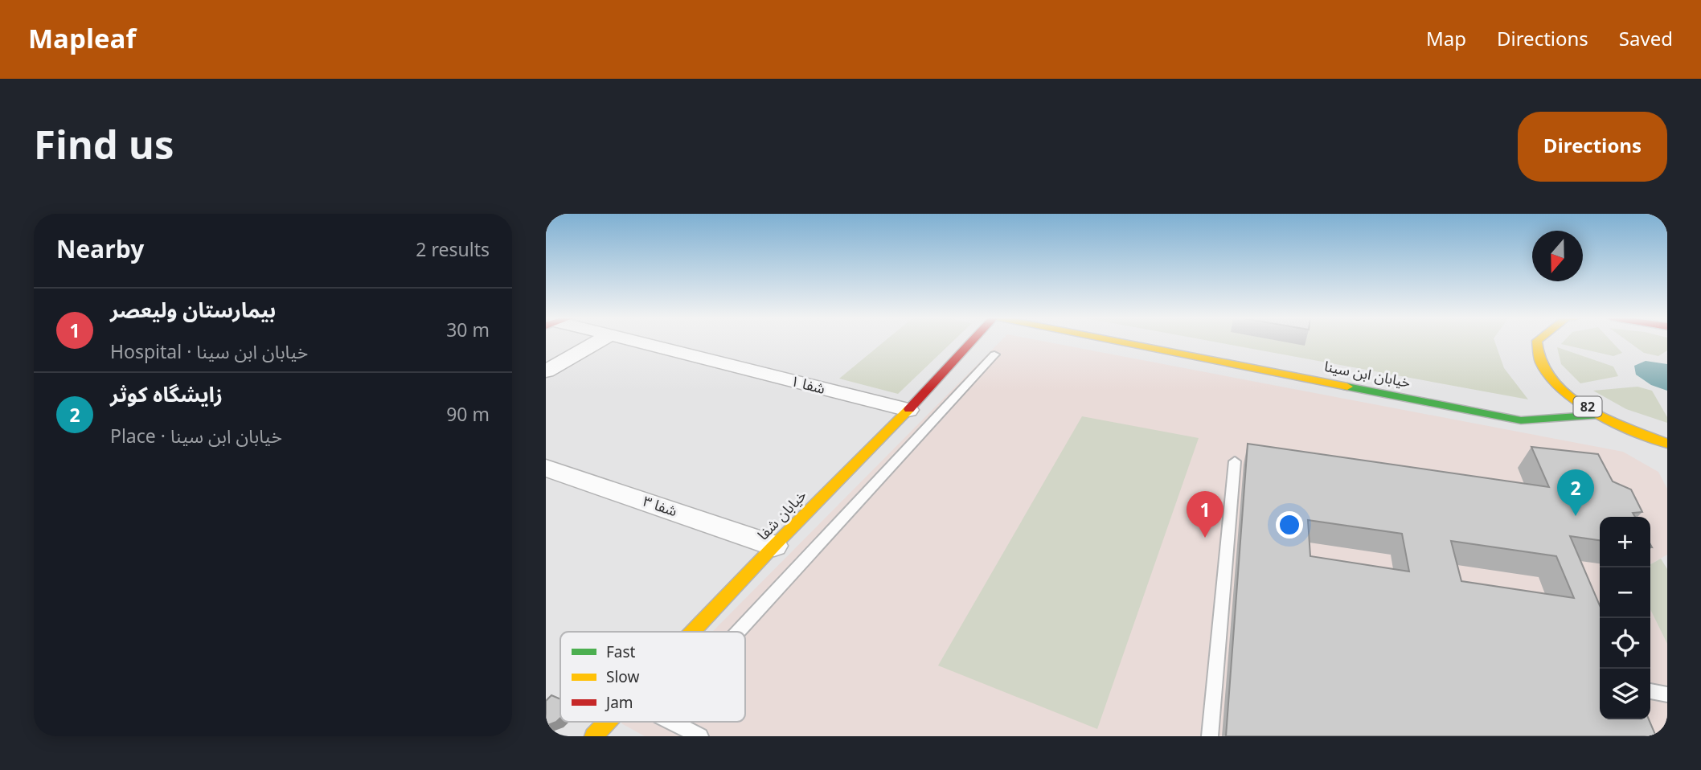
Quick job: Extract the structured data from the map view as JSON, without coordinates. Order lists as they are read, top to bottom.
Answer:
{
  "streets": {
    "street": [
      "خیابان ابن سینا",
      "شفا ۱",
      "82",
      "شفا ۳",
      "خیابان شفا"
    ]
  },
  "crossings": [
    ["خیابان ابن سینا", "82"],
    ["شفا ۱", "خیابان شفا"],
    ["شفا ۳", "خیابان شفا"]
  ],
  "legend": ["Fast", "Slow", "Jam"],
  "north": "bottom",
  "page": {
    "header": "Mapleaf",
    "nav": ["Map", "Directions", "Saved"],
    "title": "Find us",
    "buttons": "Directions",
    "heading": ["Nearby", "2 results"],
    "list": [
      {
        "mark": "1",
        "name": "بیمارستان ولیعصر",
        "note": "Hospital · خیابان ابن سینا",
        "value": "30 m"
      },
      {
        "mark": "2",
        "name": "زایشگاه کوثر",
        "note": "Place · خیابان ابن سینا",
        "value": "90 m"
      }
    ],
    "pins": ["2", "1"],
    "map_buttons": ["+", "−"]
  }
}
